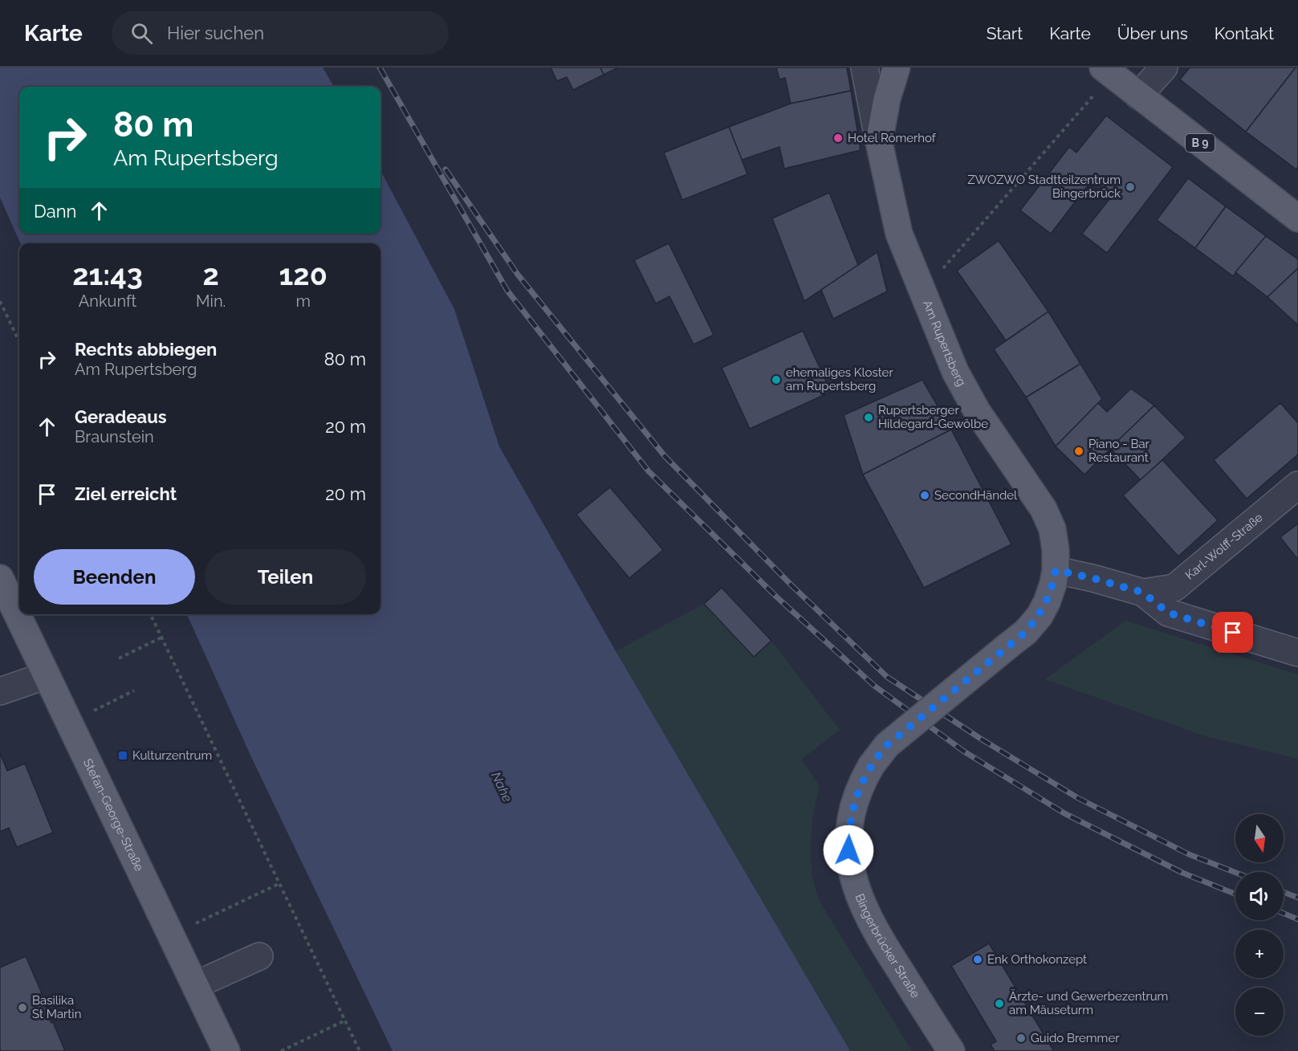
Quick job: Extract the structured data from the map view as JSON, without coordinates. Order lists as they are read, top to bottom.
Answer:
{
  "streets": {
    "main road": [
      "B 9",
      "Am Rupertsberg",
      "Stefan-George-Straße",
      "Bingerbrücker Straße"
    ],
    "street": ["Karl-Wolff-Straße"]
  },
  "crossings": [
    ["Am Rupertsberg", "Bingerbrücker Straße"]
  ],
  "water": ["Nahe"],
  "places": {
    "other": [
      "Hotel Römerhof",
      "ZWOZWO Stadtteilzentrum Bingerbrück",
      "ehemaliges Kloster am Rupertsberg",
      "Rupertsberger Hildegard-Gewölbe",
      "Piano - Bar Restaurant",
      "SecondHändel",
      "Enk Orthokonzept",
      "Ärzte- und Gewerbezentrum am Mäuseturm",
      "Basilika St Martin",
      "Guido Bremmer"
    ],
    "transit": ["Kulturzentrum"]
  },
  "north": "bottom",
  "page": {
    "header": "Karte",
    "search": "Hier suchen",
    "nav": [
      "Start",
      "Karte",
      "Über uns",
      "Kontakt"
    ],
    "turn": ["80 m", "Am Rupertsberg"],
    "then": "Dann",
    "eta": [
      "21:43",
      "Ankunft",
      "2",
      "Min.",
      "120",
      "m"
    ],
    "list": [
      {
        "name": "Rechts abbiegen",
        "note": "Am Rupertsberg",
        "value": "80 m"
      },
      {
        "name": "Geradeaus",
        "note": "Braunstein",
        "value": "20 m"
      },
      {
        "name": "Ziel erreicht",
        "value": "20 m"
      }
    ],
    "buttons": ["Beenden", "Teilen"],
    "map_buttons": ["+", "−"]
  }
}
